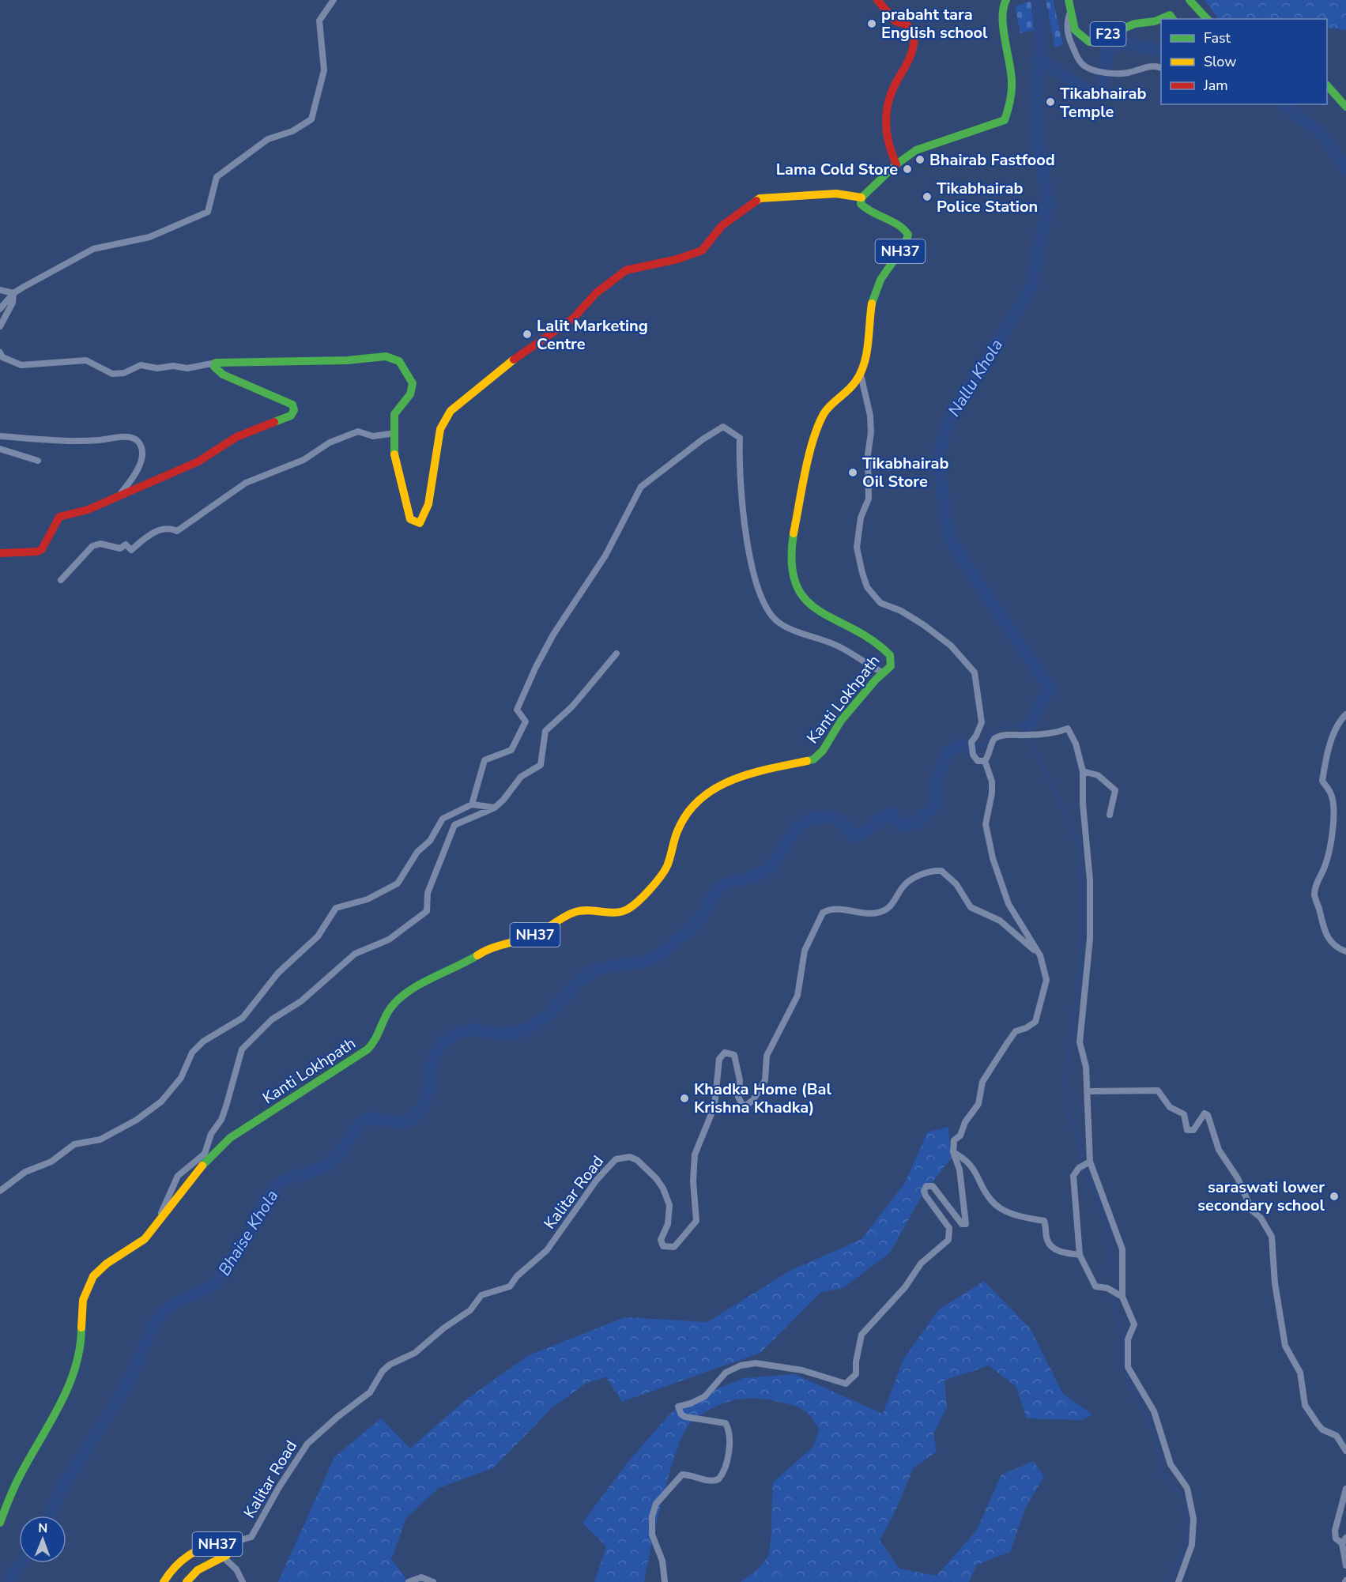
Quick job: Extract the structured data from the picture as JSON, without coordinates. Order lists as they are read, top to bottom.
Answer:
{
  "streets": {
    "main road": ["F23", "NH37", "Kanti Lokhpath"],
    "street": ["Kalitar Road"]
  },
  "crossings": [
    ["NH37", "Kanti Lokhpath"],
    ["NH37", "Kalitar Road"]
  ],
  "water": ["Nallu Khola", "Bhaise Khola"],
  "places": [
    "prabaht tara English school",
    "Tikabhairab Temple",
    "Bhairab Fastfood",
    "Lama Cold Store",
    "Tikabhairab Police Station",
    "Lalit Marketing Centre",
    "Tikabhairab Oil Store",
    "Khadka Home (Bal Krishna Khadka)",
    "saraswati lower secondary school"
  ],
  "legend": ["Fast", "Slow", "Jam"],
  "north": "top"
}
